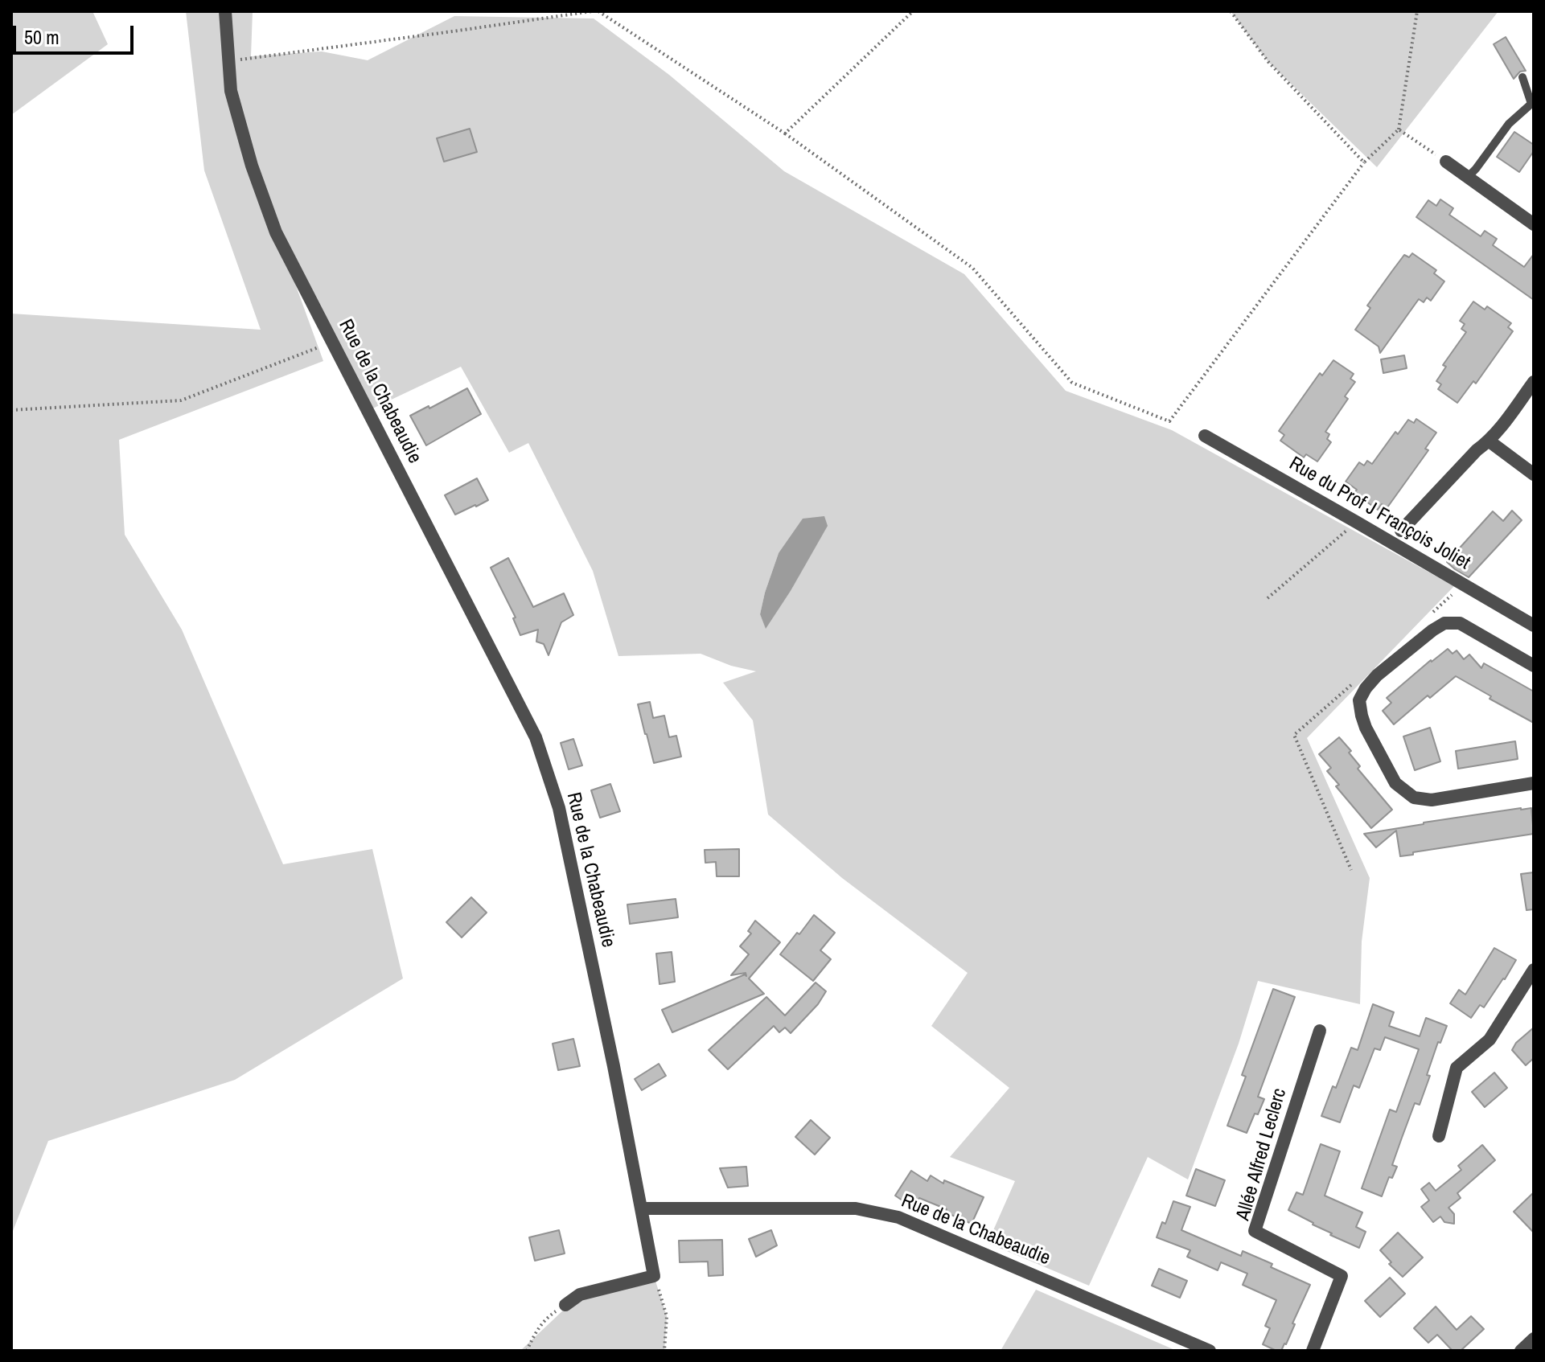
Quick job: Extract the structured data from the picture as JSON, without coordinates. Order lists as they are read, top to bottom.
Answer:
{
  "streets": {
    "street": ["Rue de la Chabeaudie", "Rue du Prof J François Joliet", "Allée Alfred Leclerc"]
  },
  "scale_bar": "50 m"
}
